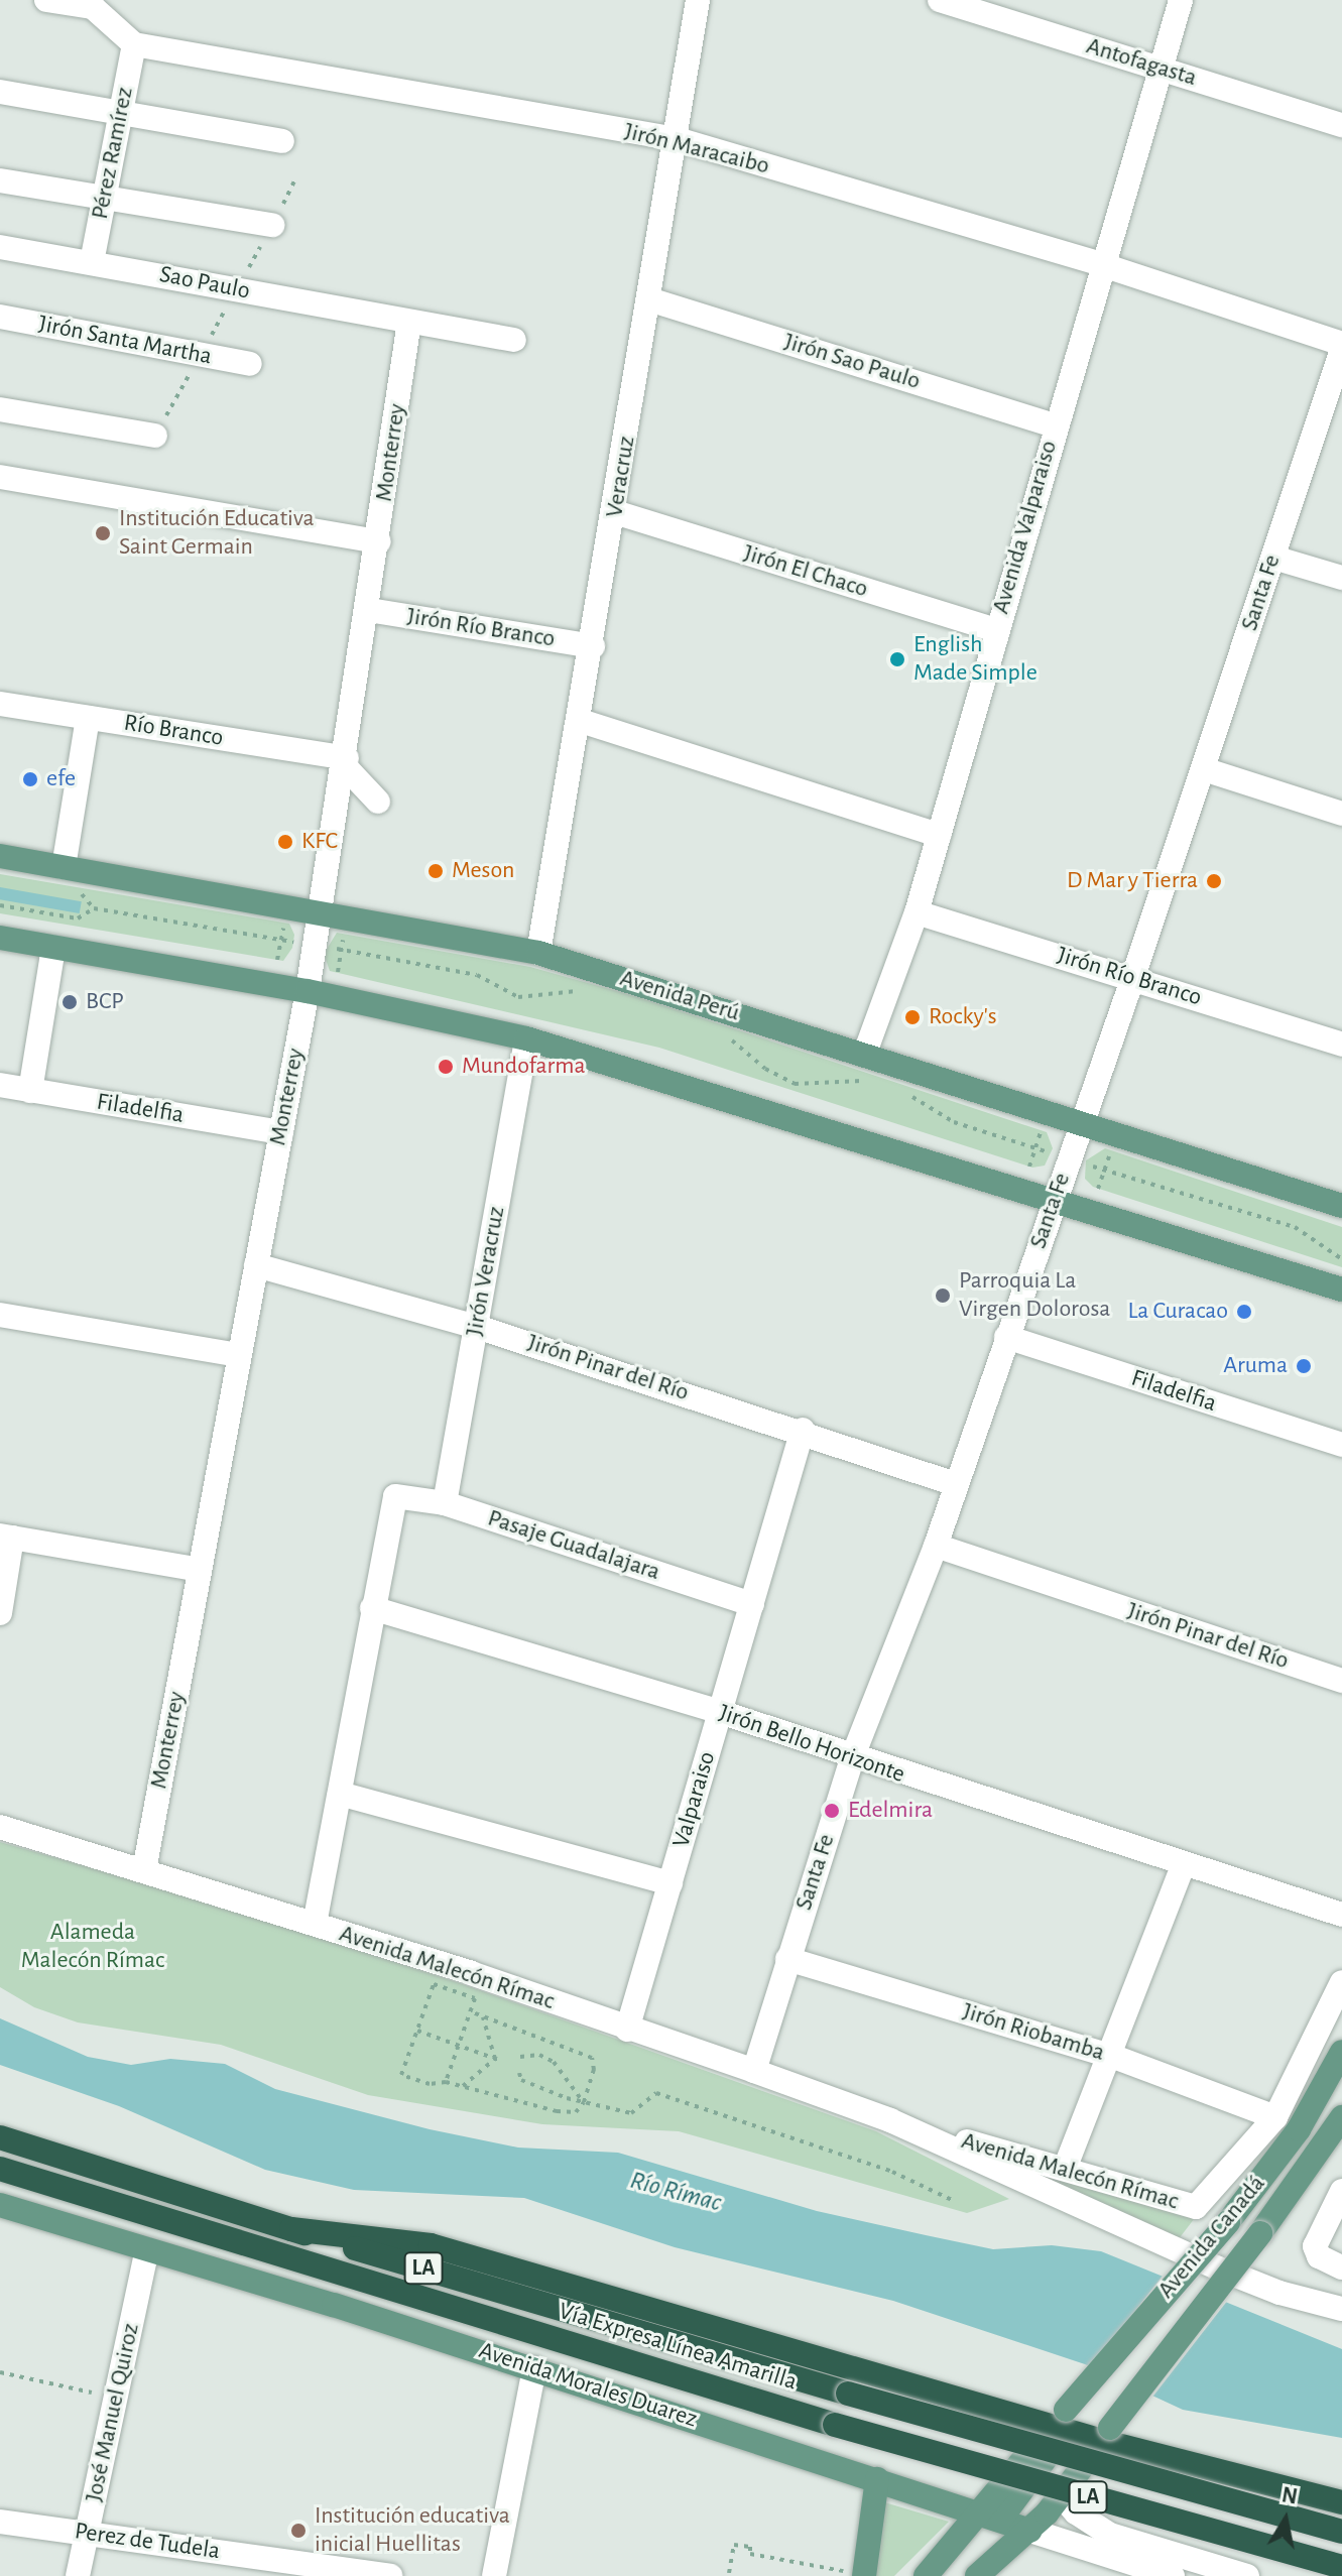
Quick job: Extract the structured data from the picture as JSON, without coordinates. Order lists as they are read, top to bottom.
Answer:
{
  "streets": {
    "highway": ["LA", "Vía Expresa Línea Amarilla"],
    "main road": ["Avenida Perú", "Avenida Canadá", "Avenida Morales Duarez"],
    "street": [
      "Antofagasta",
      "Jirón Maracaibo",
      "Pérez Ramírez",
      "Sao Paulo",
      "Jirón Santa Martha",
      "Jirón Sao Paulo",
      "Monterrey",
      "Veracruz",
      "Avenida Valparaiso",
      "Jirón El Chaco",
      "Santa Fe",
      "Jirón Río Branco",
      "Río Branco",
      "Filadelfia",
      "Jirón Veracruz",
      "Jirón Pinar del Río",
      "Pasaje Guadalajara",
      "Jirón Bello Horizonte",
      "Valparaiso",
      "Avenida Malecón Rímac",
      "Jirón Riobamba",
      "José Manuel Quiroz",
      "Perez de Tudela"
    ]
  },
  "crossings": [
    ["Antofagasta", "Avenida Valparaiso"],
    ["Jirón Maracaibo", "Pérez Ramírez"],
    ["Jirón Maracaibo", "Veracruz"],
    ["Jirón Maracaibo", "Avenida Valparaiso"],
    ["Jirón Maracaibo", "Santa Fe"],
    ["Pérez Ramírez", "Sao Paulo"],
    ["Sao Paulo", "Monterrey"],
    ["Jirón Sao Paulo", "Veracruz"],
    ["Jirón Sao Paulo", "Avenida Valparaiso"],
    ["Monterrey", "Jirón Río Branco"],
    ["Monterrey", "Río Branco"],
    ["Monterrey", "Avenida Perú"],
    ["Monterrey", "Filadelfia"],
    ["Monterrey", "Jirón Pinar del Río"],
    ["Monterrey", "Avenida Malecón Rímac"],
    ["Veracruz", "Jirón El Chaco"],
    ["Veracruz", "Jirón Río Branco"],
    ["Veracruz", "Avenida Perú"],
    ["Avenida Valparaiso", "Jirón El Chaco"],
    ["Avenida Valparaiso", "Jirón Río Branco"],
    ["Avenida Valparaiso", "Avenida Perú"],
    ["Santa Fe", "Jirón Río Branco"],
    ["Santa Fe", "Avenida Perú"],
    ["Santa Fe", "Filadelfia"],
    ["Santa Fe", "Jirón Pinar del Río"],
    ["Santa Fe", "Jirón Bello Horizonte"],
    ["Santa Fe", "Avenida Malecón Rímac"],
    ["Santa Fe", "Jirón Riobamba"],
    ["Jirón Veracruz", "Jirón Pinar del Río"],
    ["Jirón Veracruz", "Pasaje Guadalajara"],
    ["Jirón Pinar del Río", "Valparaiso"],
    ["Pasaje Guadalajara", "Jirón Bello Horizonte"],
    ["Pasaje Guadalajara", "Valparaiso"],
    ["Jirón Bello Horizonte", "Valparaiso"],
    ["Valparaiso", "Avenida Malecón Rímac"],
    ["Avenida Malecón Rímac", "Avenida Canadá"],
    ["Jirón Riobamba", "Avenida Canadá"],
    ["Avenida Canadá", "Avenida Morales Duarez"],
    ["Avenida Morales Duarez", "José Manuel Quiroz"],
    ["José Manuel Quiroz", "Perez de Tudela"]
  ],
  "water": ["Río Rímac"],
  "parks": ["Alameda Malecón Rímac"],
  "places": [
    "Institución Educativa Saint Germain",
    "English Made Simple",
    "efe",
    "KFC",
    "Meson",
    "D Mar y Tierra",
    "BCP",
    "Rocky's",
    "Mundofarma",
    "Parroquia La Virgen Dolorosa",
    "La Curacao",
    "Aruma",
    "Edelmira",
    "Institución educativa inicial Huellitas"
  ],
  "north": "top"
}
